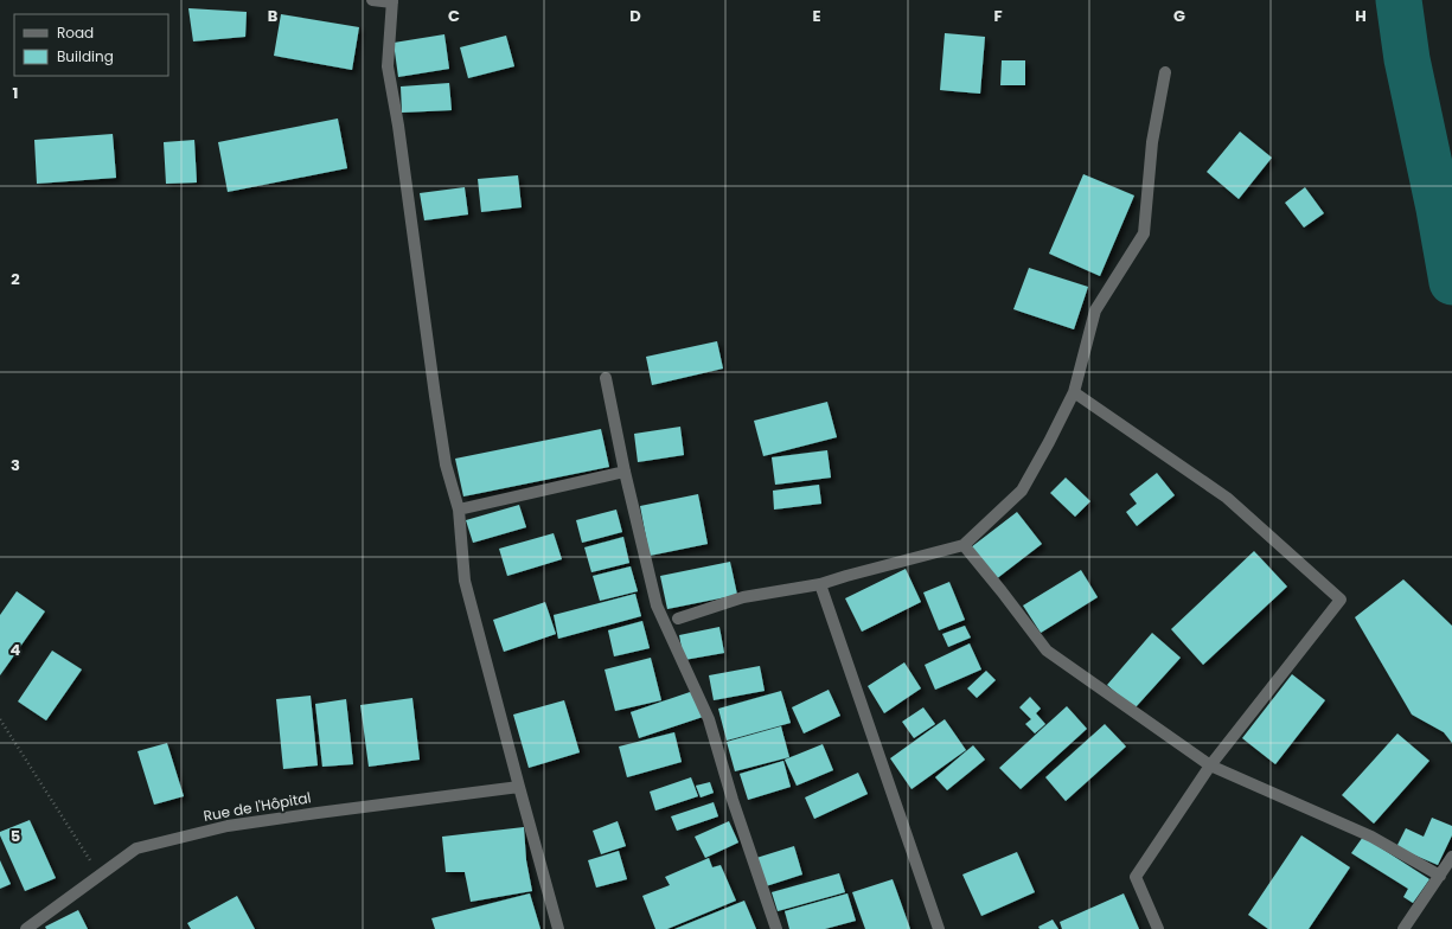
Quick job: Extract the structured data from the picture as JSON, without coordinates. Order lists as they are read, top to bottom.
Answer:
{
  "streets": {
    "street": ["Rue de l'Hôpital"]
  },
  "legend": ["Road", "Building"],
  "grid": {
    "columns": [
      "B",
      "C",
      "D",
      "E",
      "F",
      "G",
      "H"
    ],
    "rows": [
      "1",
      "2",
      "3",
      "4",
      "5"
    ]
  }
}
